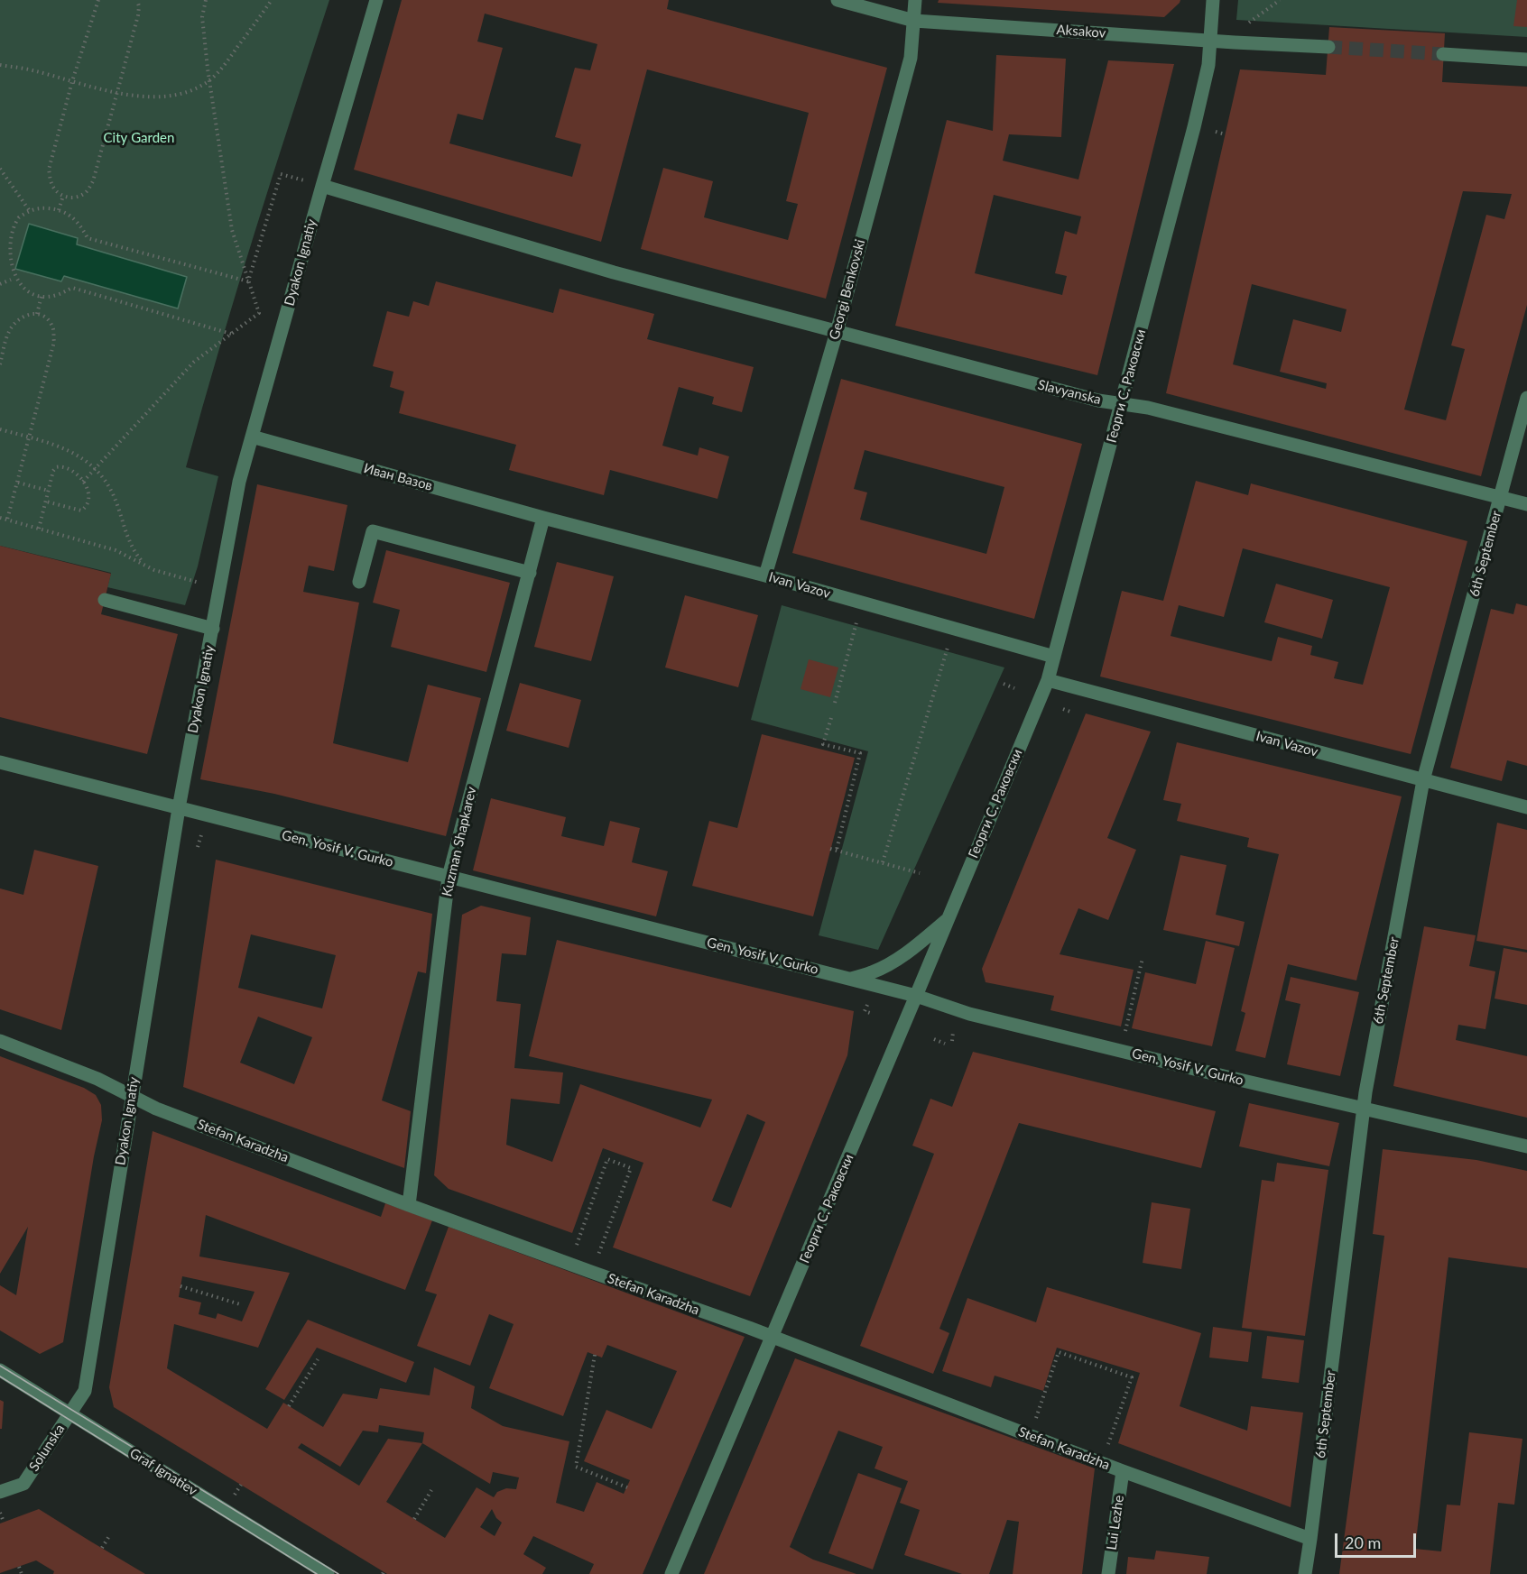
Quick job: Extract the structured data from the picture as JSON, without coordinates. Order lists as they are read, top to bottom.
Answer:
{
  "streets": {
    "street": [
      "Aksakov",
      "Dyakon Ignatiy",
      "Georgi Benkovski",
      "Георги С. Раковски",
      "Slavyanska",
      "Иван Вазов",
      "6th September",
      "Ivan Vazov",
      "Kuzman Shapkarev",
      "Gen. Yosif V. Gurko",
      "Stefan Karadzha",
      "Solunska",
      "Graf Ignatiev",
      "Lui Lezhe"
    ]
  },
  "crossings": [
    ["Aksakov", "Georgi Benkovski"],
    ["Aksakov", "Георги С. Раковски"],
    ["Dyakon Ignatiy", "Slavyanska"],
    ["Dyakon Ignatiy", "Иван Вазов"],
    ["Dyakon Ignatiy", "Gen. Yosif V. Gurko"],
    ["Dyakon Ignatiy", "Stefan Karadzha"],
    ["Dyakon Ignatiy", "Solunska"],
    ["Georgi Benkovski", "Slavyanska"],
    ["Georgi Benkovski", "Ivan Vazov"],
    ["Георги С. Раковски", "Slavyanska"],
    ["Георги С. Раковски", "Ivan Vazov"],
    ["Георги С. Раковски", "Gen. Yosif V. Gurko"],
    ["Георги С. Раковски", "Stefan Karadzha"],
    ["Slavyanska", "6th September"],
    ["Иван Вазов", "Ivan Vazov"],
    ["Иван Вазов", "Kuzman Shapkarev"],
    ["6th September", "Ivan Vazov"],
    ["6th September", "Gen. Yosif V. Gurko"],
    ["6th September", "Stefan Karadzha"],
    ["Ivan Vazov", "Kuzman Shapkarev"],
    ["Kuzman Shapkarev", "Gen. Yosif V. Gurko"],
    ["Kuzman Shapkarev", "Stefan Karadzha"],
    ["Stefan Karadzha", "Lui Lezhe"],
    ["Solunska", "Graf Ignatiev"]
  ],
  "parks": ["City Garden"],
  "scale_bar": "20 m"
}
